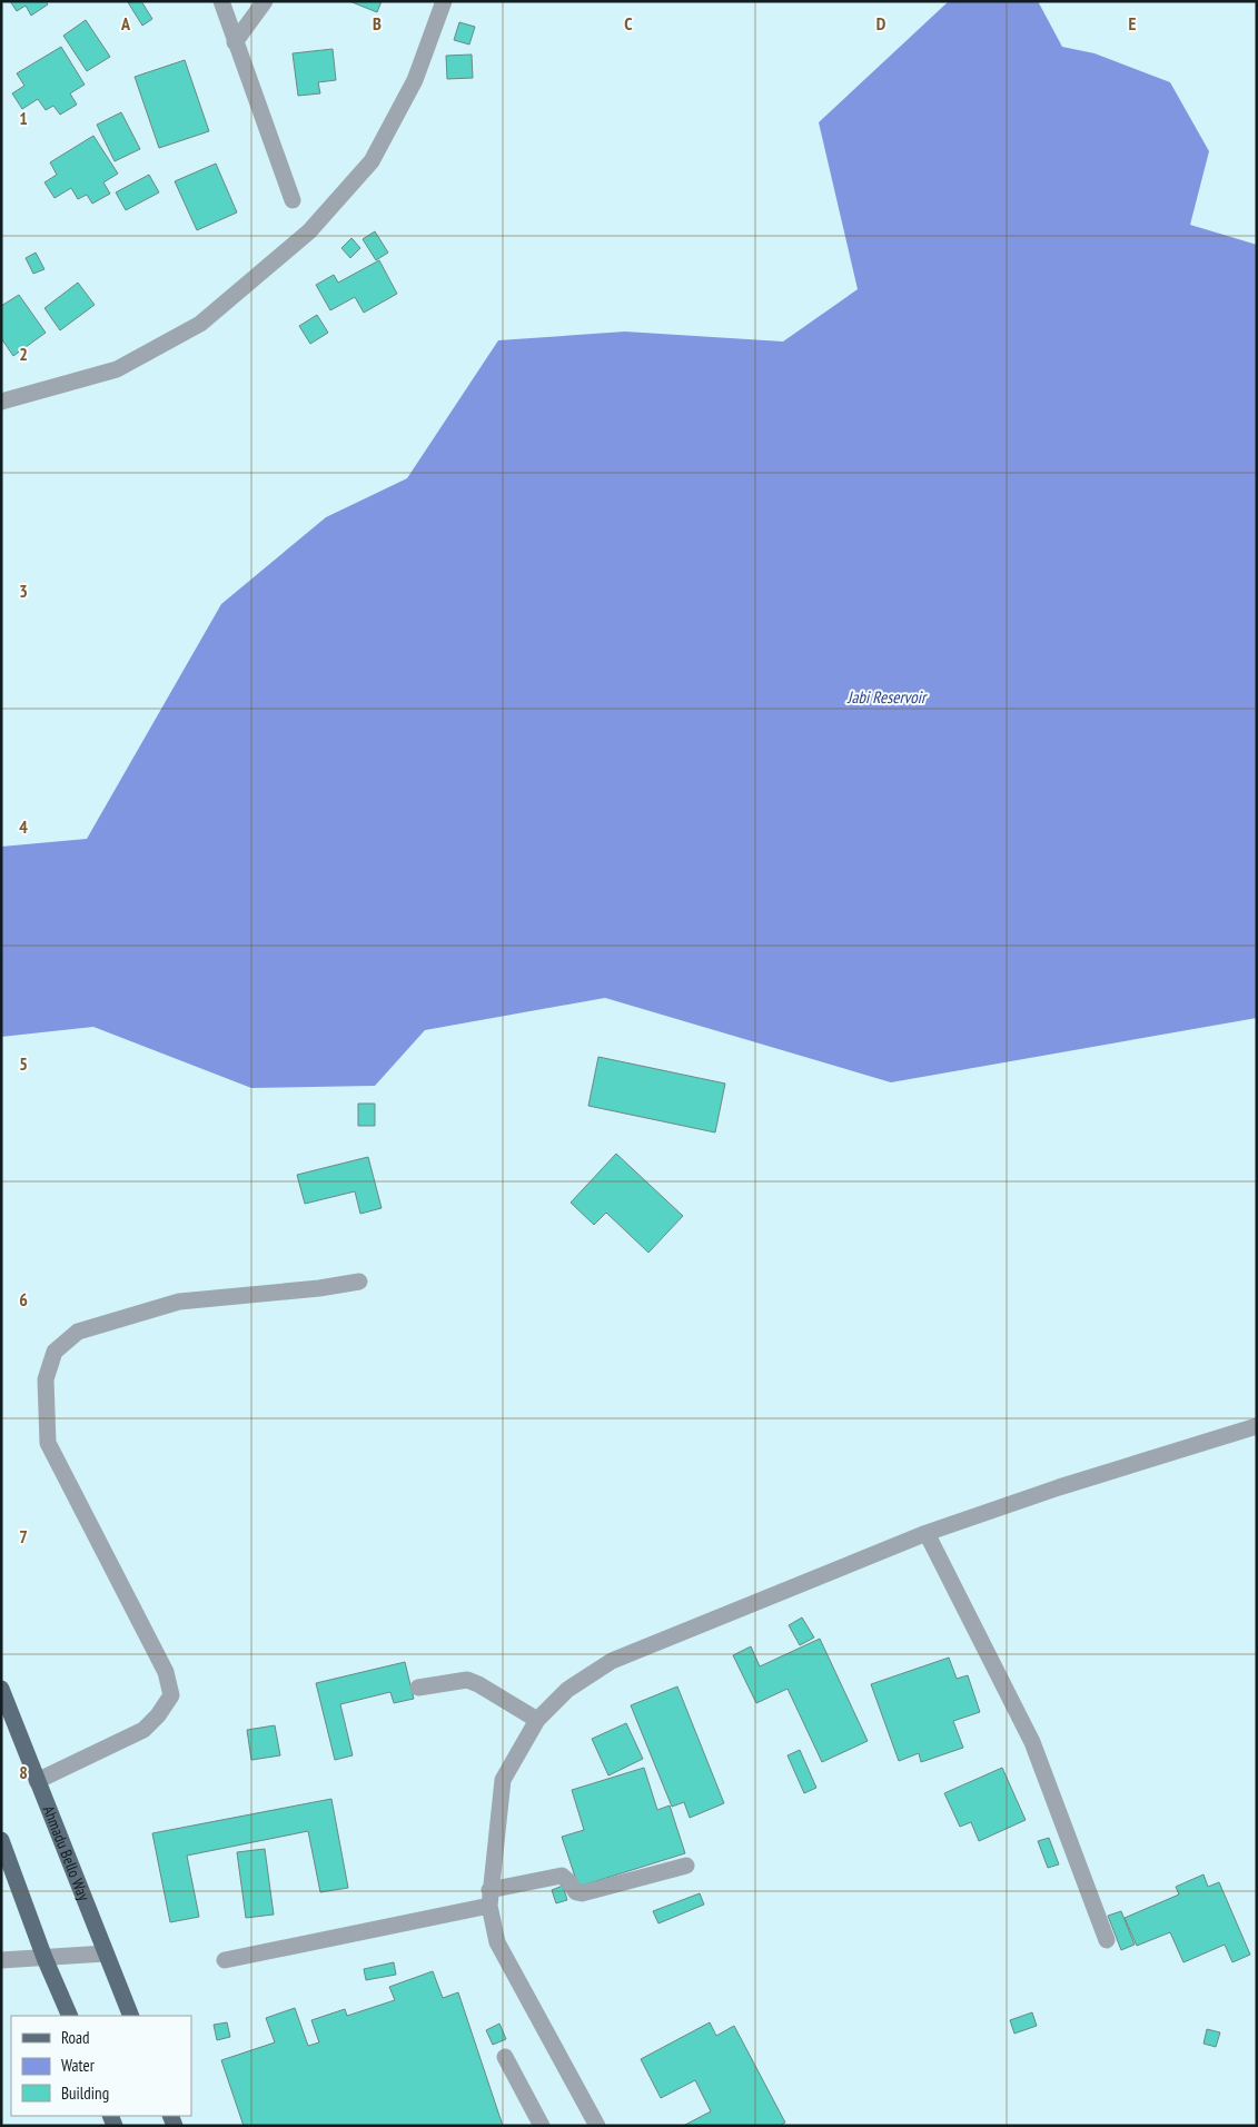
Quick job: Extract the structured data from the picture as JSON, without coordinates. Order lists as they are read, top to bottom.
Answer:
{
  "streets": {
    "main road": ["Ahmadu Bello Way"]
  },
  "water": ["Jabi Reservoir"],
  "legend": ["Road", "Water", "Building"],
  "grid": {
    "columns": [
      "A",
      "B",
      "C",
      "D",
      "E"
    ],
    "rows": [
      "1",
      "2",
      "3",
      "4",
      "5",
      "6",
      "7",
      "8"
    ]
  }
}
